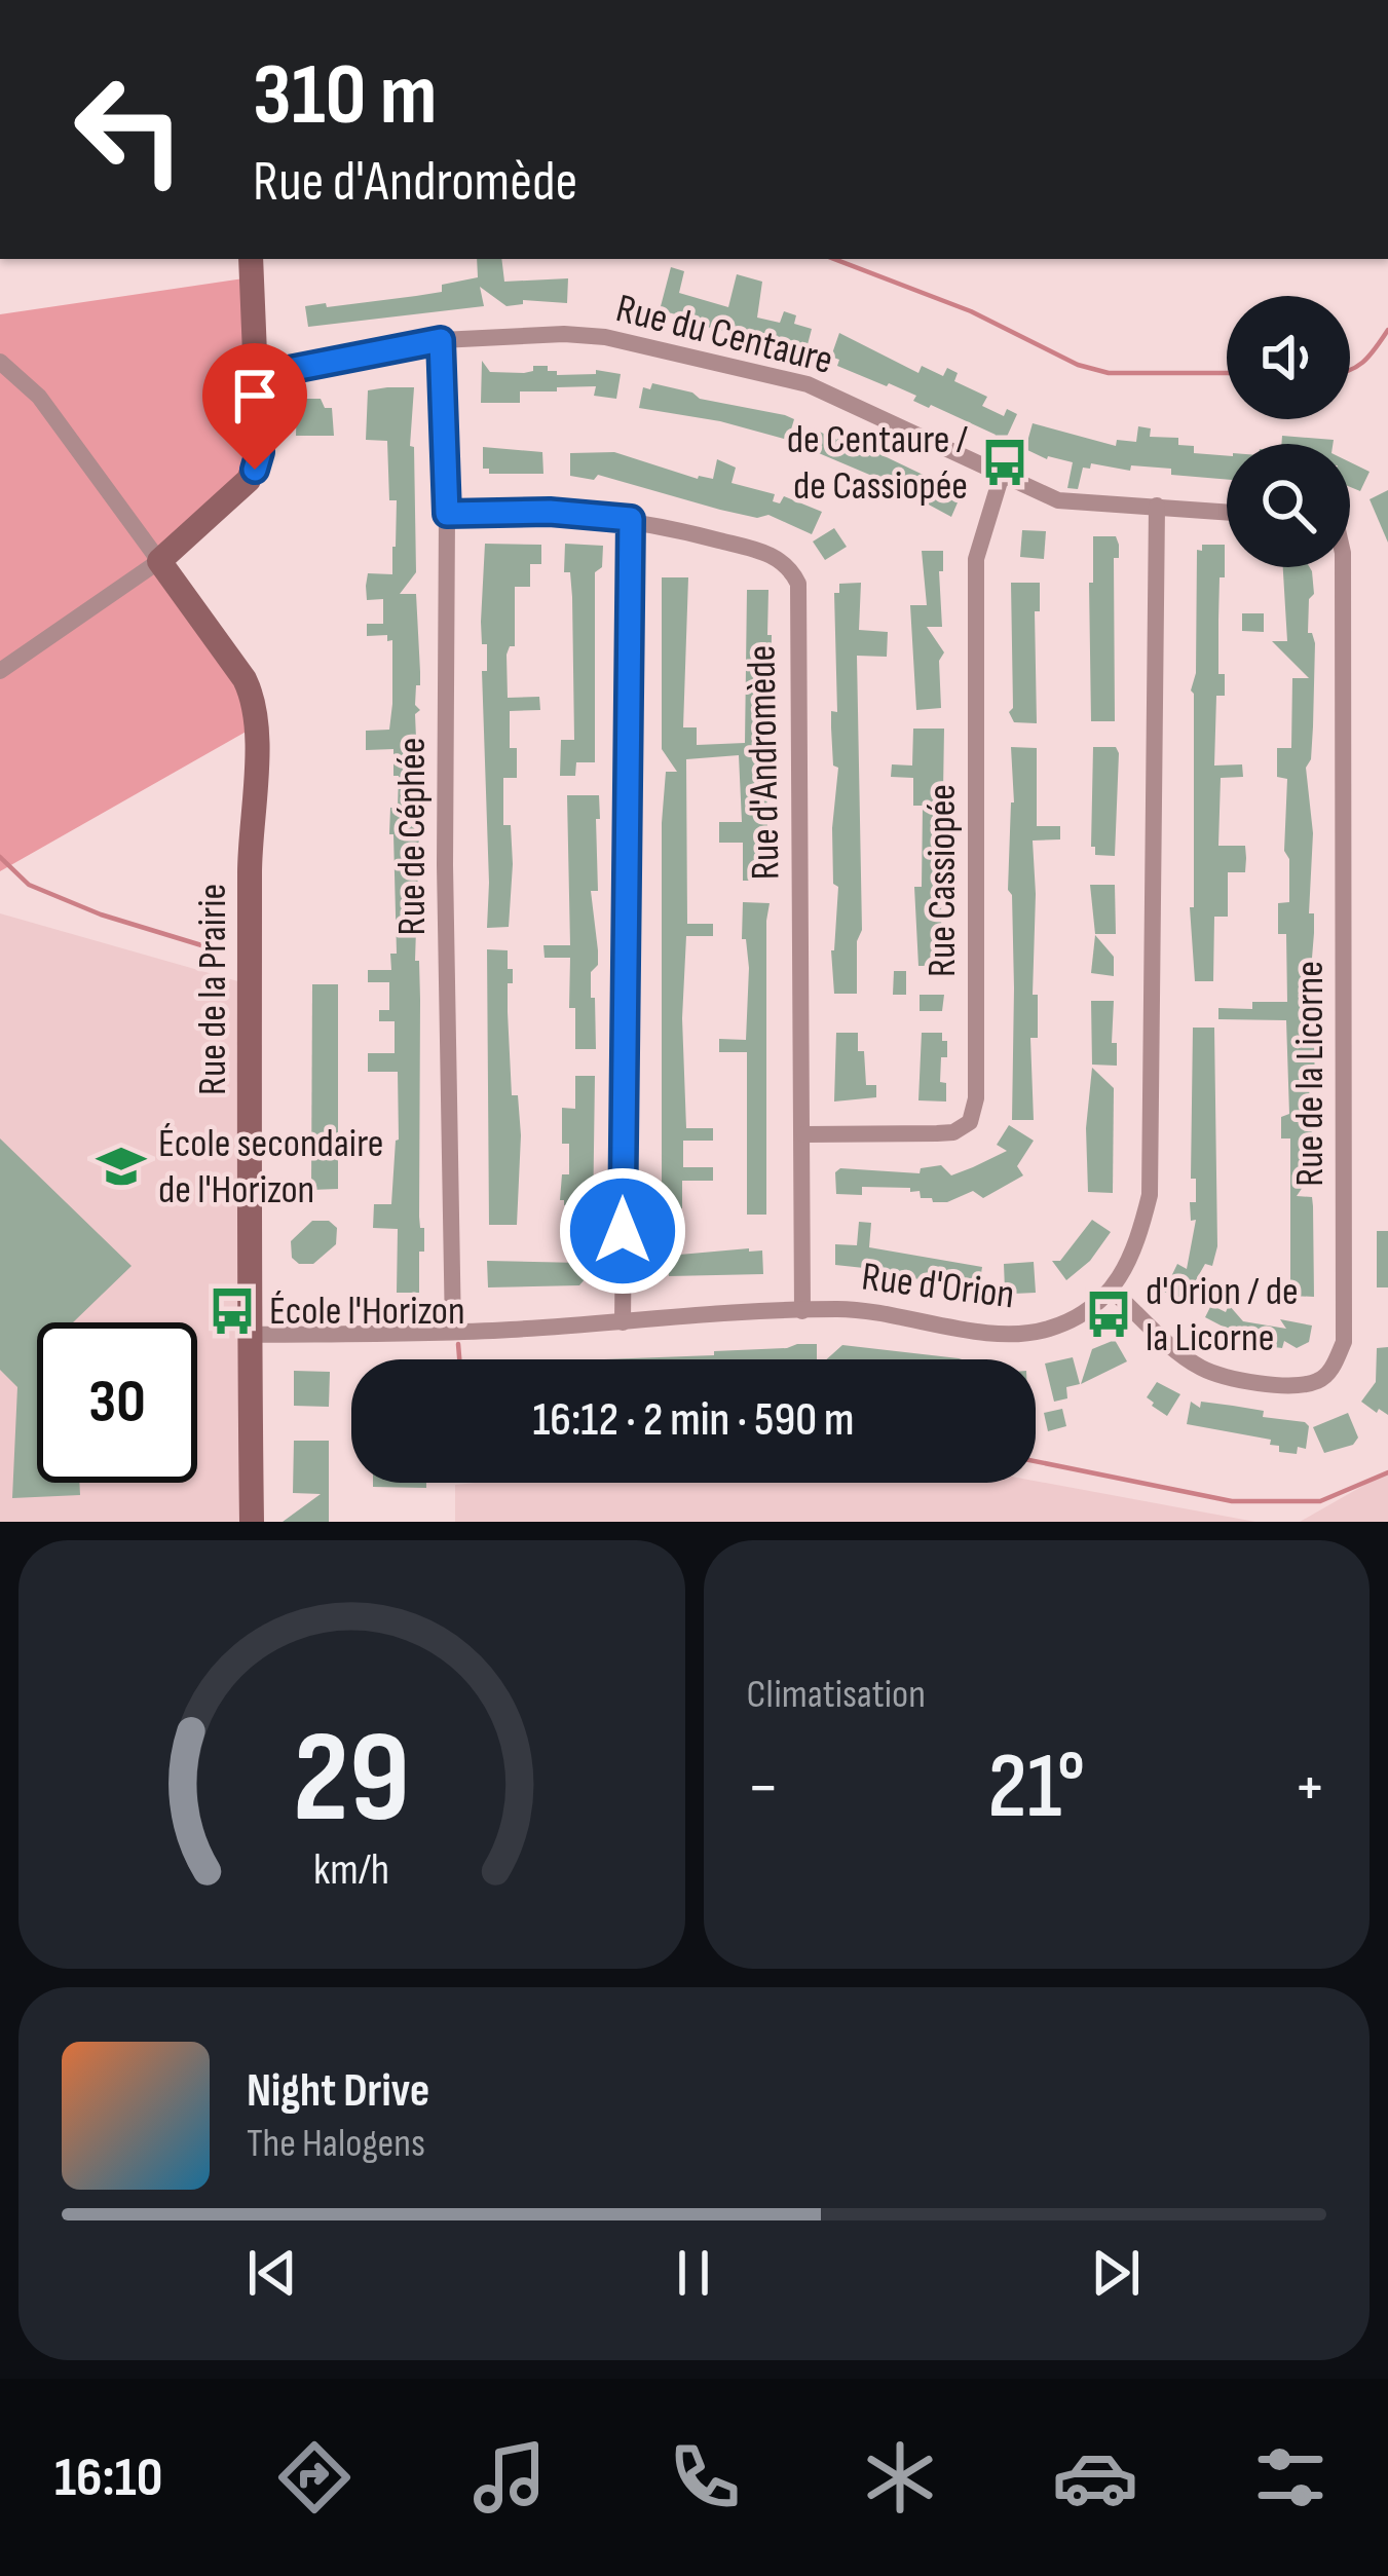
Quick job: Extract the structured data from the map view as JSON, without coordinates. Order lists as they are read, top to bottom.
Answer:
{
  "streets": {
    "street": [
      "Rue du Centaure",
      "Rue d'Andromède",
      "Rue de Céphée",
      "Rue Cassiopée",
      "Rue de la Prairie",
      "Rue de la Licorne",
      "Rue d'Orion"
    ]
  },
  "crossings": [
    ["Rue du Centaure", "Rue de Céphée"],
    ["Rue du Centaure", "Rue Cassiopée"],
    ["Rue d'Andromède", "Rue de Céphée"],
    ["Rue d'Andromède", "Rue Cassiopée"],
    ["Rue d'Andromède", "Rue d'Orion"],
    ["Rue de Céphée", "Rue d'Orion"],
    ["Rue de la Prairie", "Rue d'Orion"],
    ["Rue de la Licorne", "Rue d'Orion"]
  ],
  "places": {
    "bus stop": ["de Centaure / de Cassiopée", "École l'Horizon", "d'Orion / de la Licorne"],
    "school or university": ["École secondaire de l'Horizon"]
  },
  "page": {
    "turn": ["310 m", "Rue d'Andromède"],
    "limit": "30",
    "trip": "16:12 · 2 min · 590 m",
    "tile": "Climatisation",
    "heat": ["−", "21°", "+"],
    "song": ["Night Drive", "The Halogens"],
    "tabs": "16:10",
    "gauge": ["29", "km/h"]
  }
}
